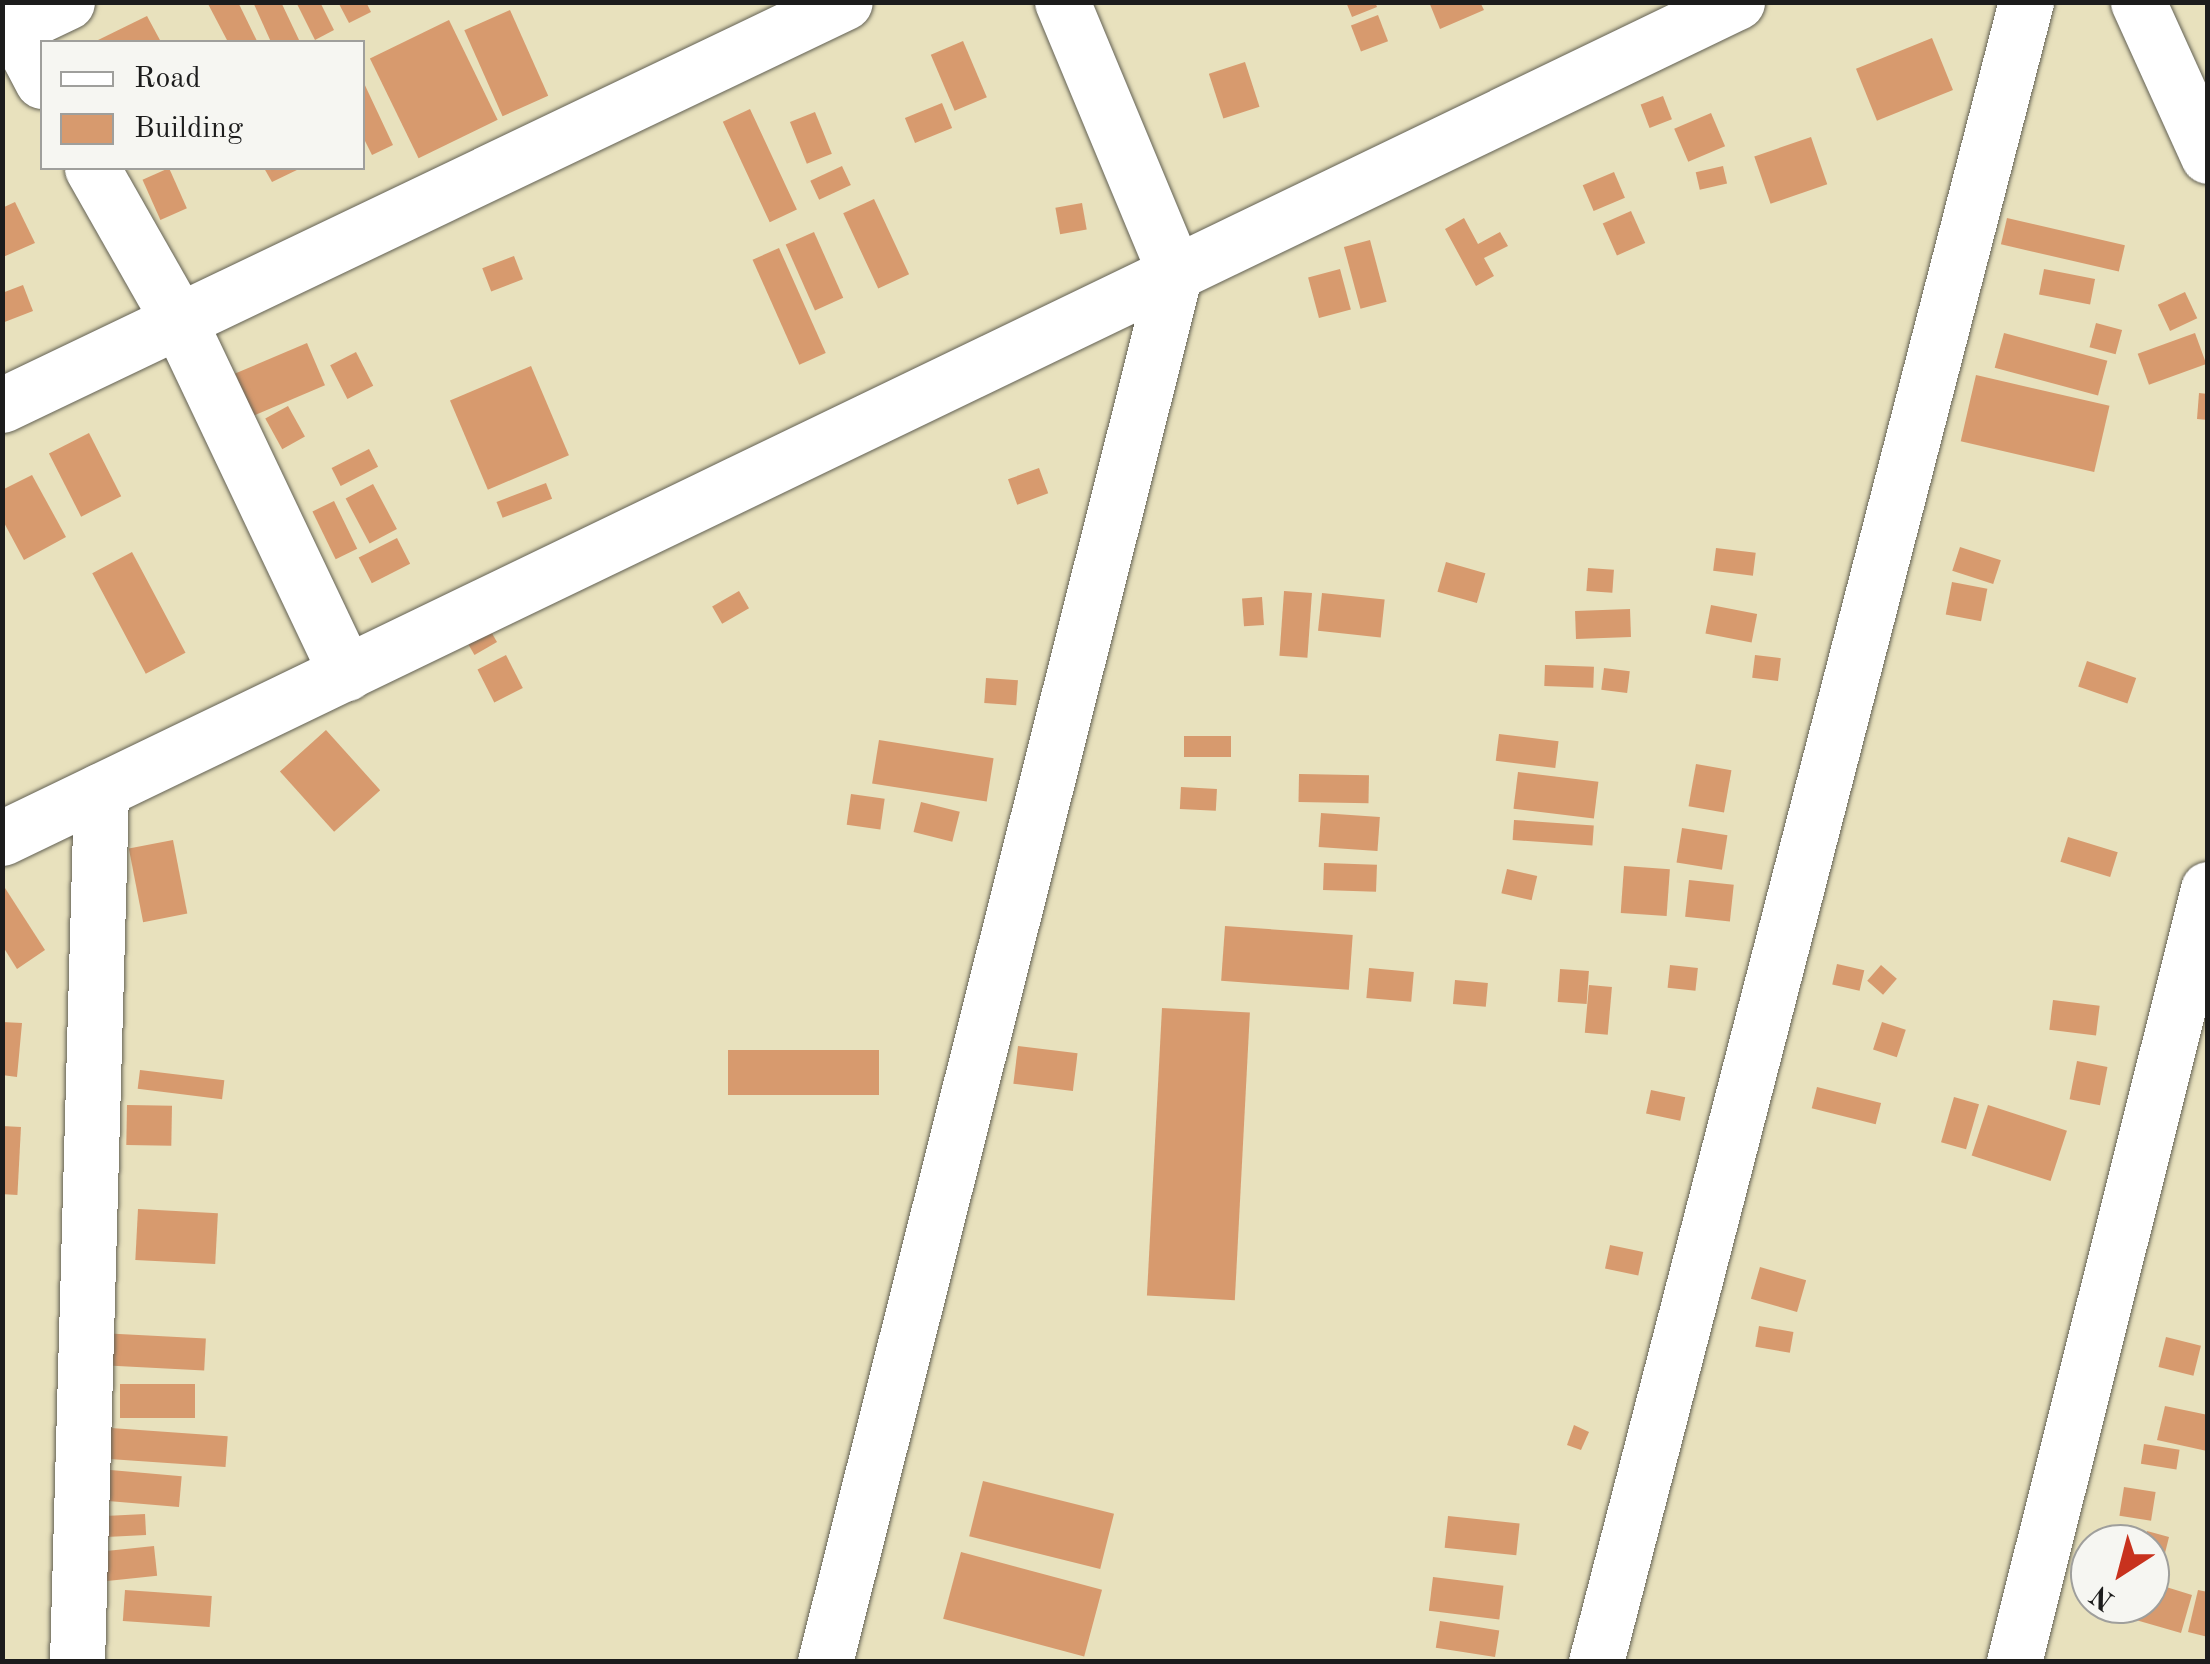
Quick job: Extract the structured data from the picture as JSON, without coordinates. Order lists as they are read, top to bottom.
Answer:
{
  "legend": ["Road", "Building"],
  "north": "bottom left"
}
